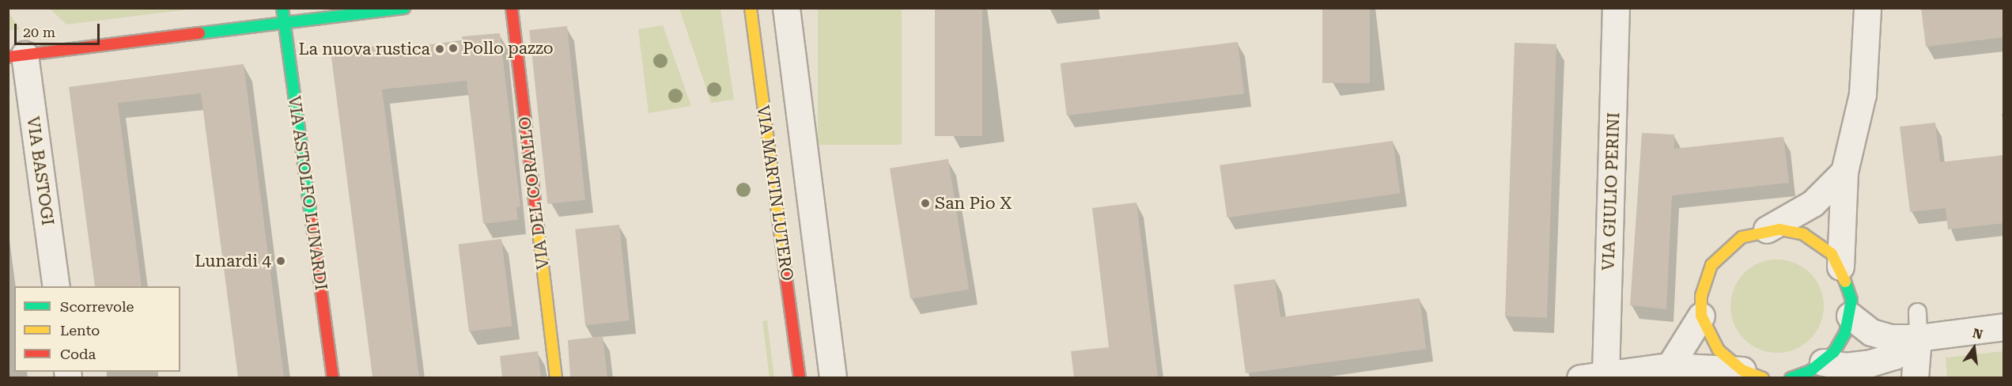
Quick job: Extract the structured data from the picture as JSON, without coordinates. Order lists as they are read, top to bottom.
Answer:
{
  "streets": {
    "street": [
      "VIA BASTOGI",
      "VIA GIULIO PERINI",
      "VIA ASTOLFO LUNARDI",
      "VIA DEL CORALLO",
      "VIA MARTIN LUTERO"
    ]
  },
  "places": [
    "Pollo pazzo",
    "La nuova rustica",
    "San Pio X",
    "Lunardi 4"
  ],
  "legend": ["Scorrevole", "Lento", "Coda"],
  "scale_bar": "20 m",
  "north": "top"
}
